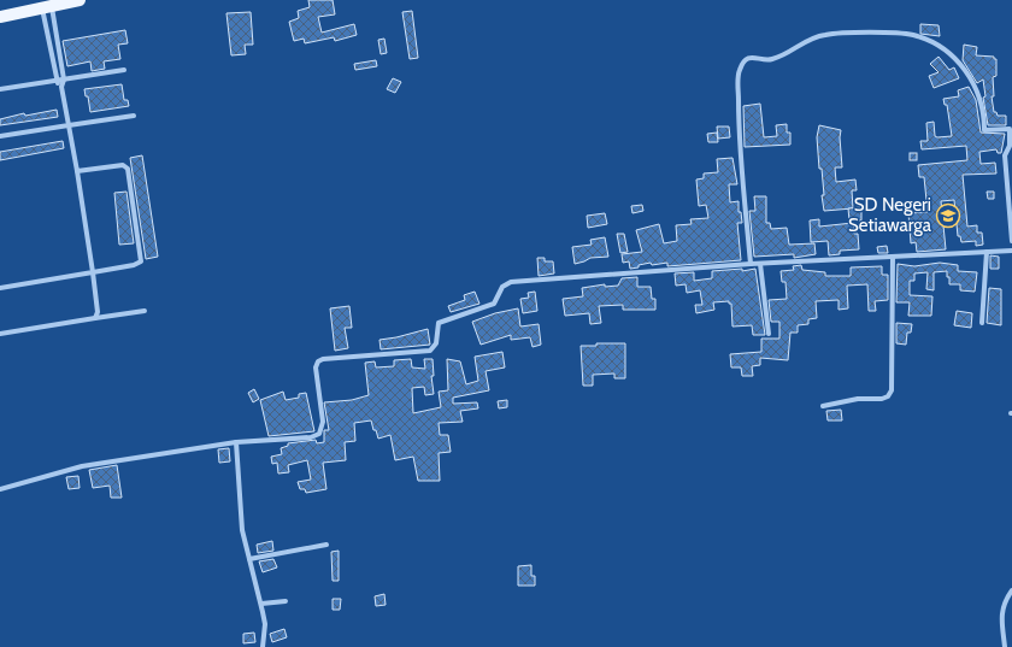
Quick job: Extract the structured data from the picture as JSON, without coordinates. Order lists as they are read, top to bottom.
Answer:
{
  "places": {
    "school or university": ["SD Negeri Setiawarga"]
  }
}
